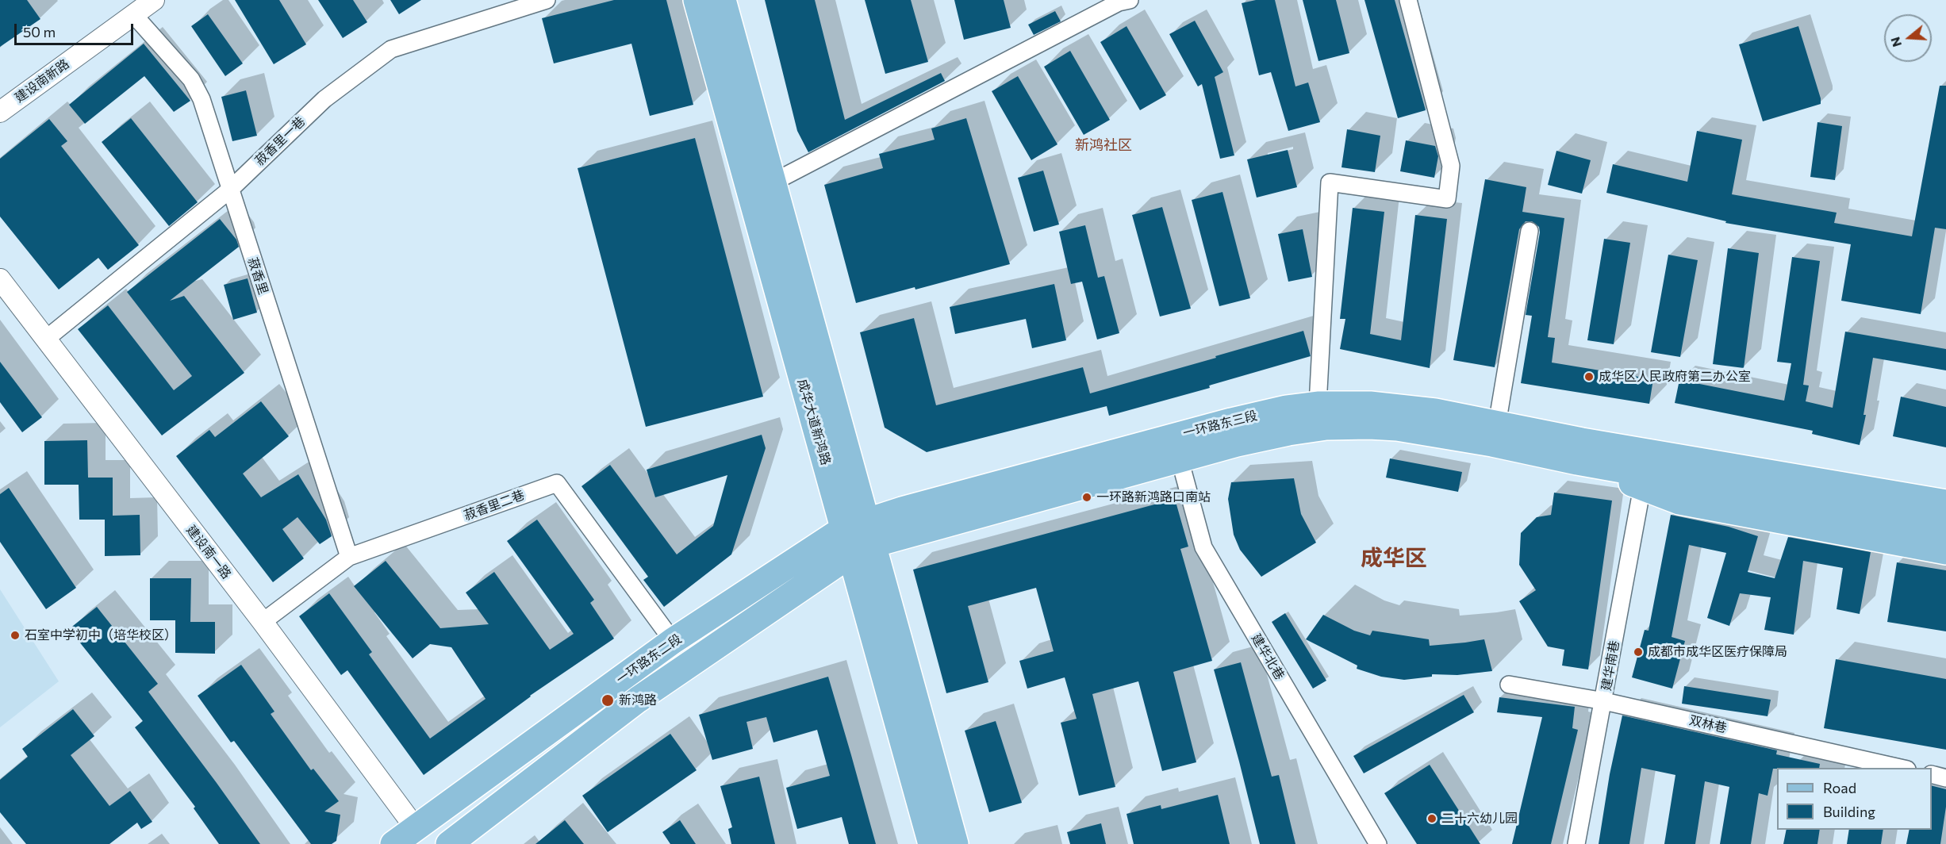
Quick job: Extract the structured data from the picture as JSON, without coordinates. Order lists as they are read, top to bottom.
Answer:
{
  "streets": {
    "main road": ["成华大道新鸿路", "一环路东三段", "一环路东二段"],
    "street": [
      "建设南新路",
      "菽香里一巷",
      "菽香里",
      "菽香里二巷",
      "建设南一路",
      "建华北巷",
      "建华南巷",
      "双林巷"
    ]
  },
  "crossings": [
    ["建设南新路", "菽香里"],
    ["菽香里一巷", "菽香里"],
    ["菽香里一巷", "建设南一路"],
    ["菽香里", "菽香里二巷"],
    ["成华大道新鸿路", "一环路东三段"],
    ["成华大道新鸿路", "一环路东二段"],
    ["一环路东三段", "建华北巷"],
    ["一环路东三段", "一环路东二段"],
    ["菽香里二巷", "建设南一路"],
    ["菽香里二巷", "一环路东二段"],
    ["建设南一路", "一环路东二段"],
    ["建华南巷", "双林巷"]
  ],
  "districts": ["新鸿社区", "成华区"],
  "places": [
    "成华区人民政府第二办公室",
    "一环路新鸿路口南站",
    "石室中学初中（培华校区）",
    "成都市成华区医疗保障局",
    "新鸿路",
    "二十六幼儿园"
  ],
  "legend": ["Road", "Building"],
  "scale_bar": "50 m",
  "north": "left"
}
